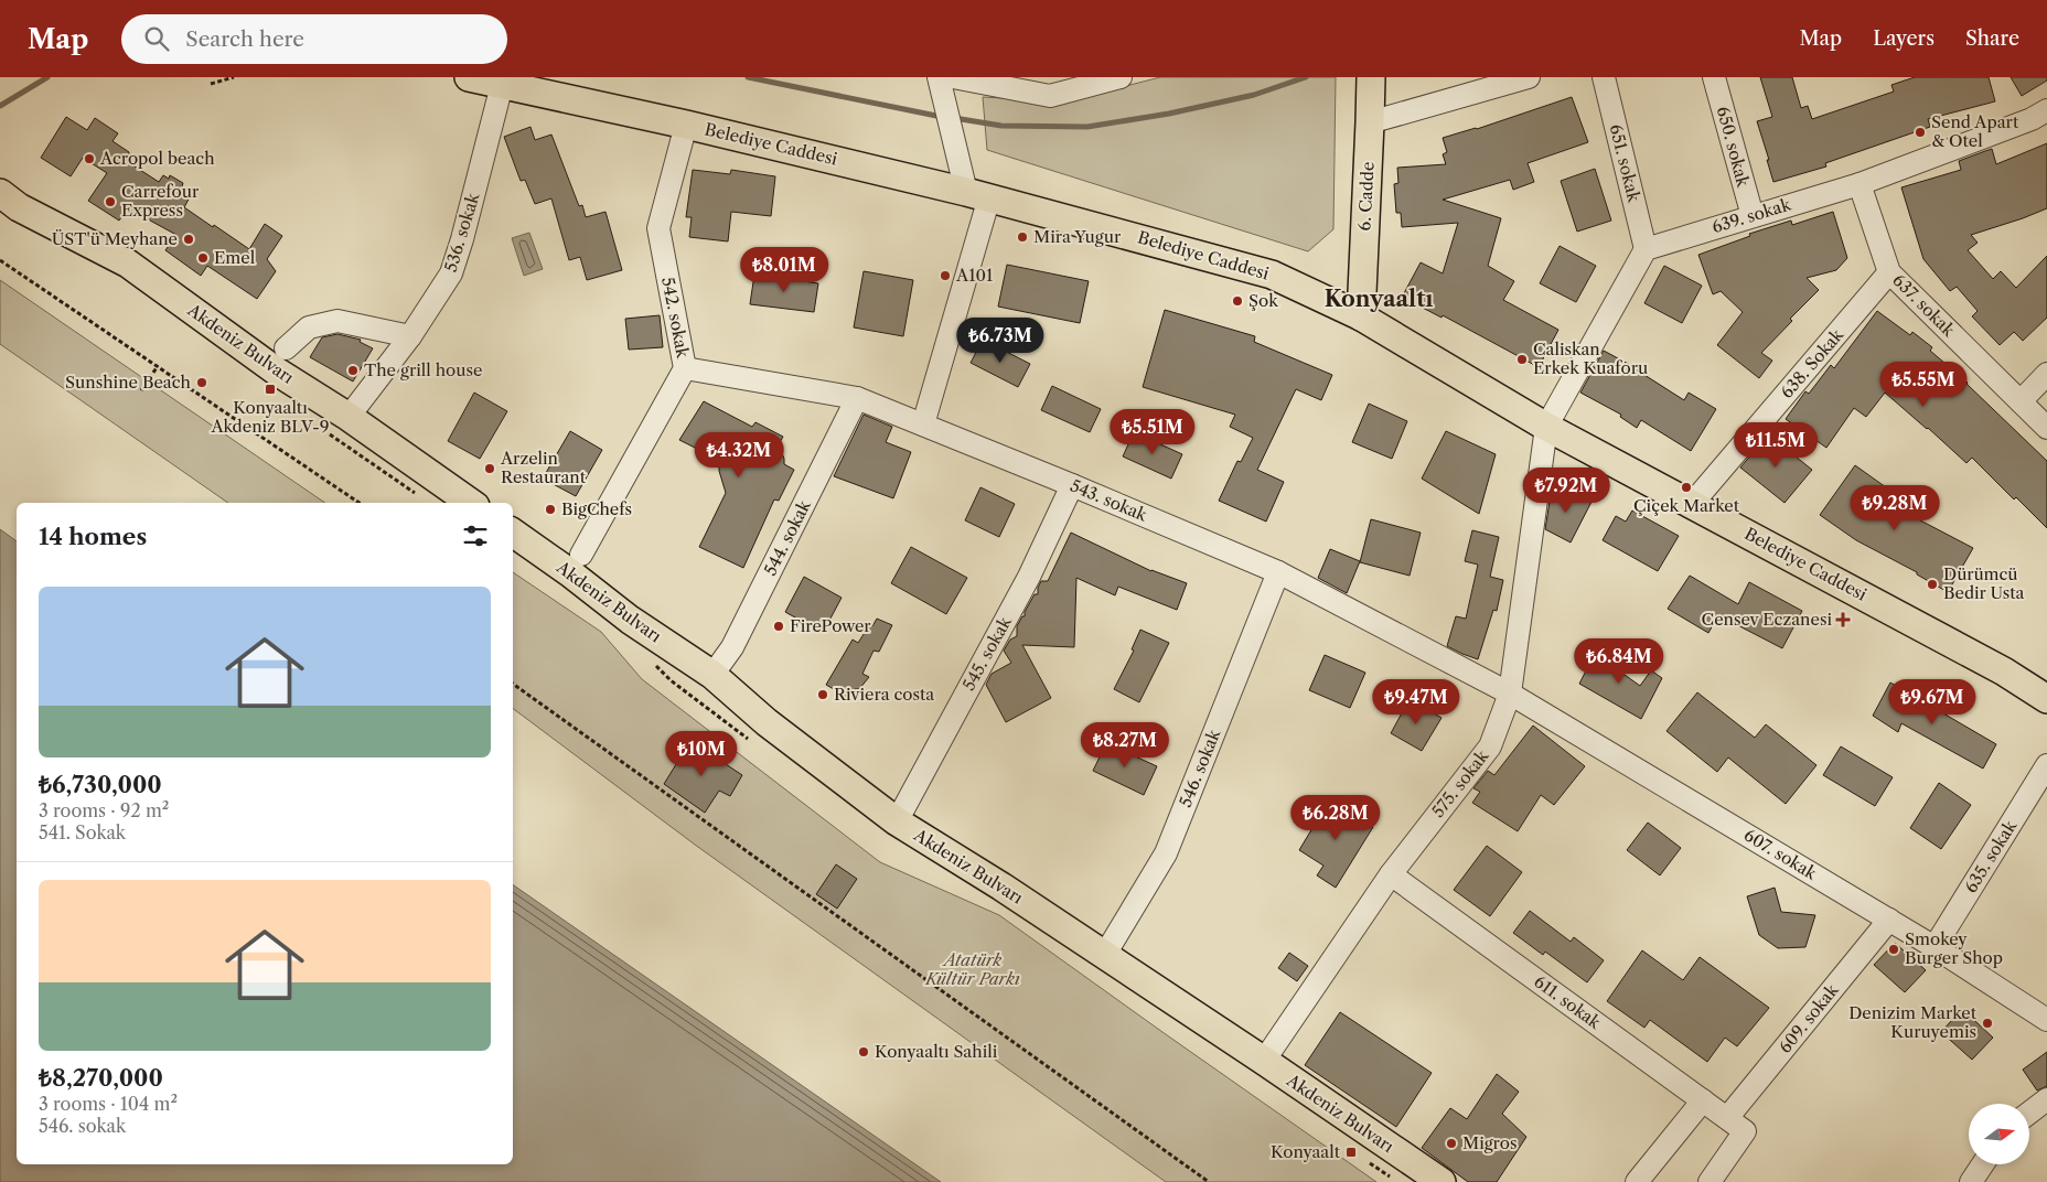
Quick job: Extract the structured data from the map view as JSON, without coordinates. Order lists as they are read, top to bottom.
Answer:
{
  "streets": {
    "main road": ["Belediye Caddesi", "6. Cadde", "Akdeniz Bulvarı"],
    "street": [
      "650. sokak",
      "651. sokak",
      "639. sokak",
      "536. sokak",
      "637. sokak",
      "542. sokak",
      "638. Sokak",
      "543. sokak",
      "544. sokak",
      "545. sokak",
      "546. sokak",
      "575. sokak",
      "607. sokak",
      "635. sokak",
      "611. sokak",
      "609. sokak"
    ]
  },
  "crossings": [
    ["Belediye Caddesi", "6. Cadde"],
    ["Belediye Caddesi", "536. sokak"],
    ["Belediye Caddesi", "542. sokak"],
    ["Belediye Caddesi", "638. Sokak"],
    ["Belediye Caddesi", "575. sokak"],
    ["650. sokak", "639. sokak"],
    ["651. sokak", "639. sokak"],
    ["639. sokak", "637. sokak"],
    ["536. sokak", "Akdeniz Bulvarı"],
    ["637. sokak", "638. Sokak"],
    ["542. sokak", "543. sokak"],
    ["Akdeniz Bulvarı", "544. sokak"],
    ["Akdeniz Bulvarı", "545. sokak"],
    ["Akdeniz Bulvarı", "546. sokak"],
    ["Akdeniz Bulvarı", "575. sokak"],
    ["543. sokak", "544. sokak"],
    ["543. sokak", "545. sokak"],
    ["543. sokak", "546. sokak"],
    ["543. sokak", "575. sokak"],
    ["543. sokak", "607. sokak"],
    ["575. sokak", "607. sokak"],
    ["575. sokak", "611. sokak"],
    ["607. sokak", "635. sokak"],
    ["607. sokak", "609. sokak"],
    ["611. sokak", "609. sokak"]
  ],
  "districts": ["Konyaaltı"],
  "parks": ["Atatürk Kültür Parkı"],
  "places": {
    "other": [
      "Send Apart & Otel",
      "Acropol beach",
      "Carrefour Express",
      "Mira Yugur",
      "ÜST'ü Meyhane",
      "Emel",
      "A101",
      "Şok",
      "Caliskan Erkek Kuaforu",
      "The grill house",
      "Sunshine Beach",
      "Arzelin Restaurant",
      "Çiçek Market",
      "BigChefs",
      "Dürümcü Bedir Usta",
      "FirePower",
      "Riviera costa",
      "Smokey Burger Shop",
      "Denizim Market Kuruyemis",
      "Konyaaltı Sahili",
      "Migros"
    ],
    "transit": ["Konyaaltı Akdeniz BLV-9", "Konyaalt"],
    "health": ["Censev Eczanesi"]
  },
  "north": "right",
  "page": {
    "header": "Map",
    "search": "Search here",
    "nav": ["Map", "Layers", "Share"],
    "price": [
      "₺8.01M",
      "₺6.73M",
      "₺5.55M",
      "₺5.51M",
      "₺11.5M",
      "₺4.32M",
      "₺7.92M",
      "₺9.28M",
      "₺6.84M",
      "₺9.47M",
      "₺9.67M",
      "₺8.27M",
      "₺10M",
      "₺6.28M"
    ],
    "heading": "14 homes",
    "list": [
      {
        "name": "₺6,730,000",
        "note": "3 rooms · 92 m² · 541. Sokak"
      },
      {
        "name": "₺8,270,000",
        "note": "3 rooms · 104 m² · 546. sokak"
      }
    ]
  }
}
